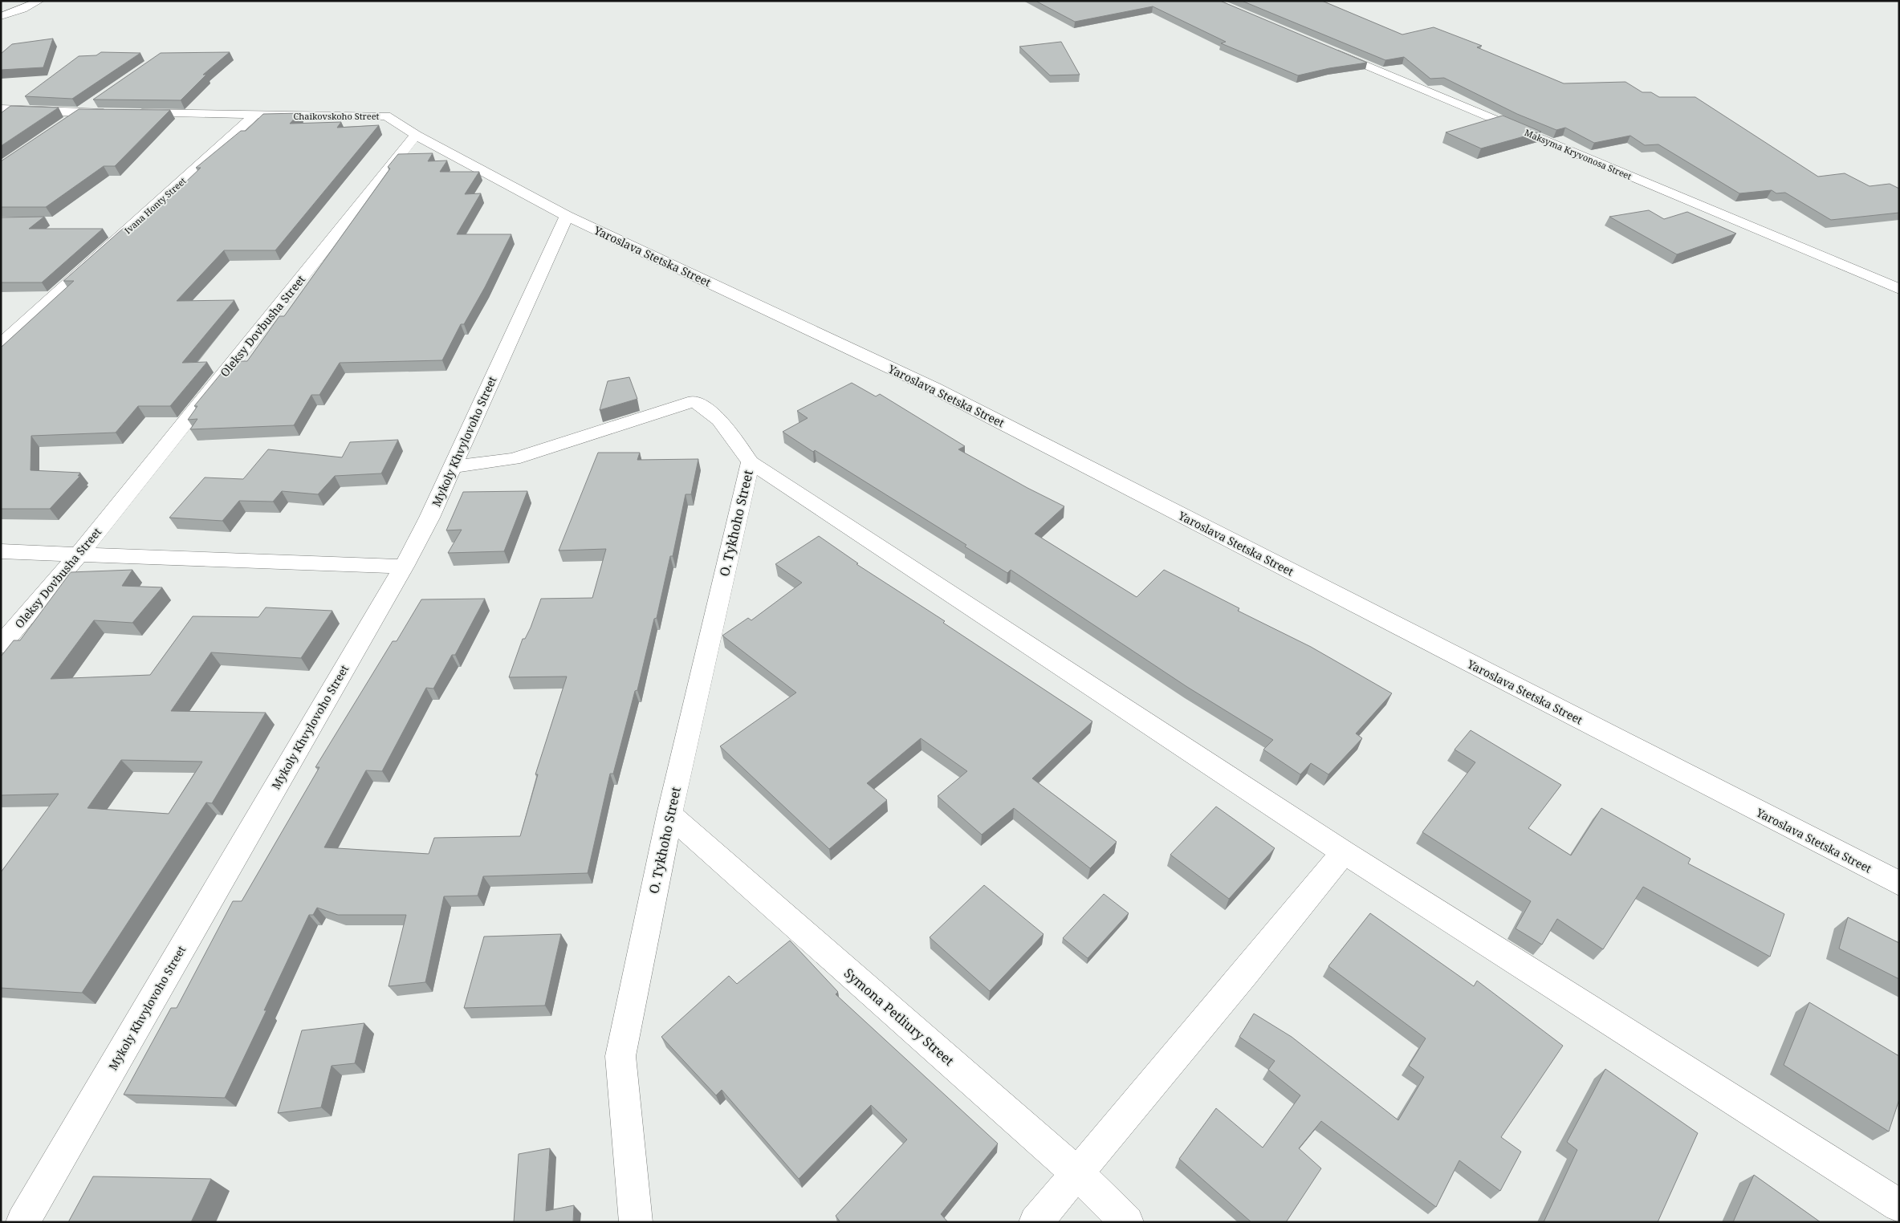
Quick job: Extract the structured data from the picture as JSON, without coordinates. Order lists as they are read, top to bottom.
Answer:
{
  "streets": {
    "street": [
      "Chaikovskoho Street",
      "Maksyma Kryvonosa Street",
      "Ivana Honty Street",
      "Yaroslava Stetska Street",
      "Oleksy Dovbusha Street",
      "Mykoly Khvylovoho Street",
      "O. Tykhoho Street",
      "Symona Petliury Street"
    ]
  },
  "crossings": [
    ["Chaikovskoho Street", "Ivana Honty Street"],
    ["Chaikovskoho Street", "Yaroslava Stetska Street"],
    ["Chaikovskoho Street", "Oleksy Dovbusha Street"],
    ["Chaikovskoho Street", "Mykoly Khvylovoho Street"],
    ["Yaroslava Stetska Street", "Mykoly Khvylovoho Street"],
    ["O. Tykhoho Street", "Symona Petliury Street"]
  ]
}
